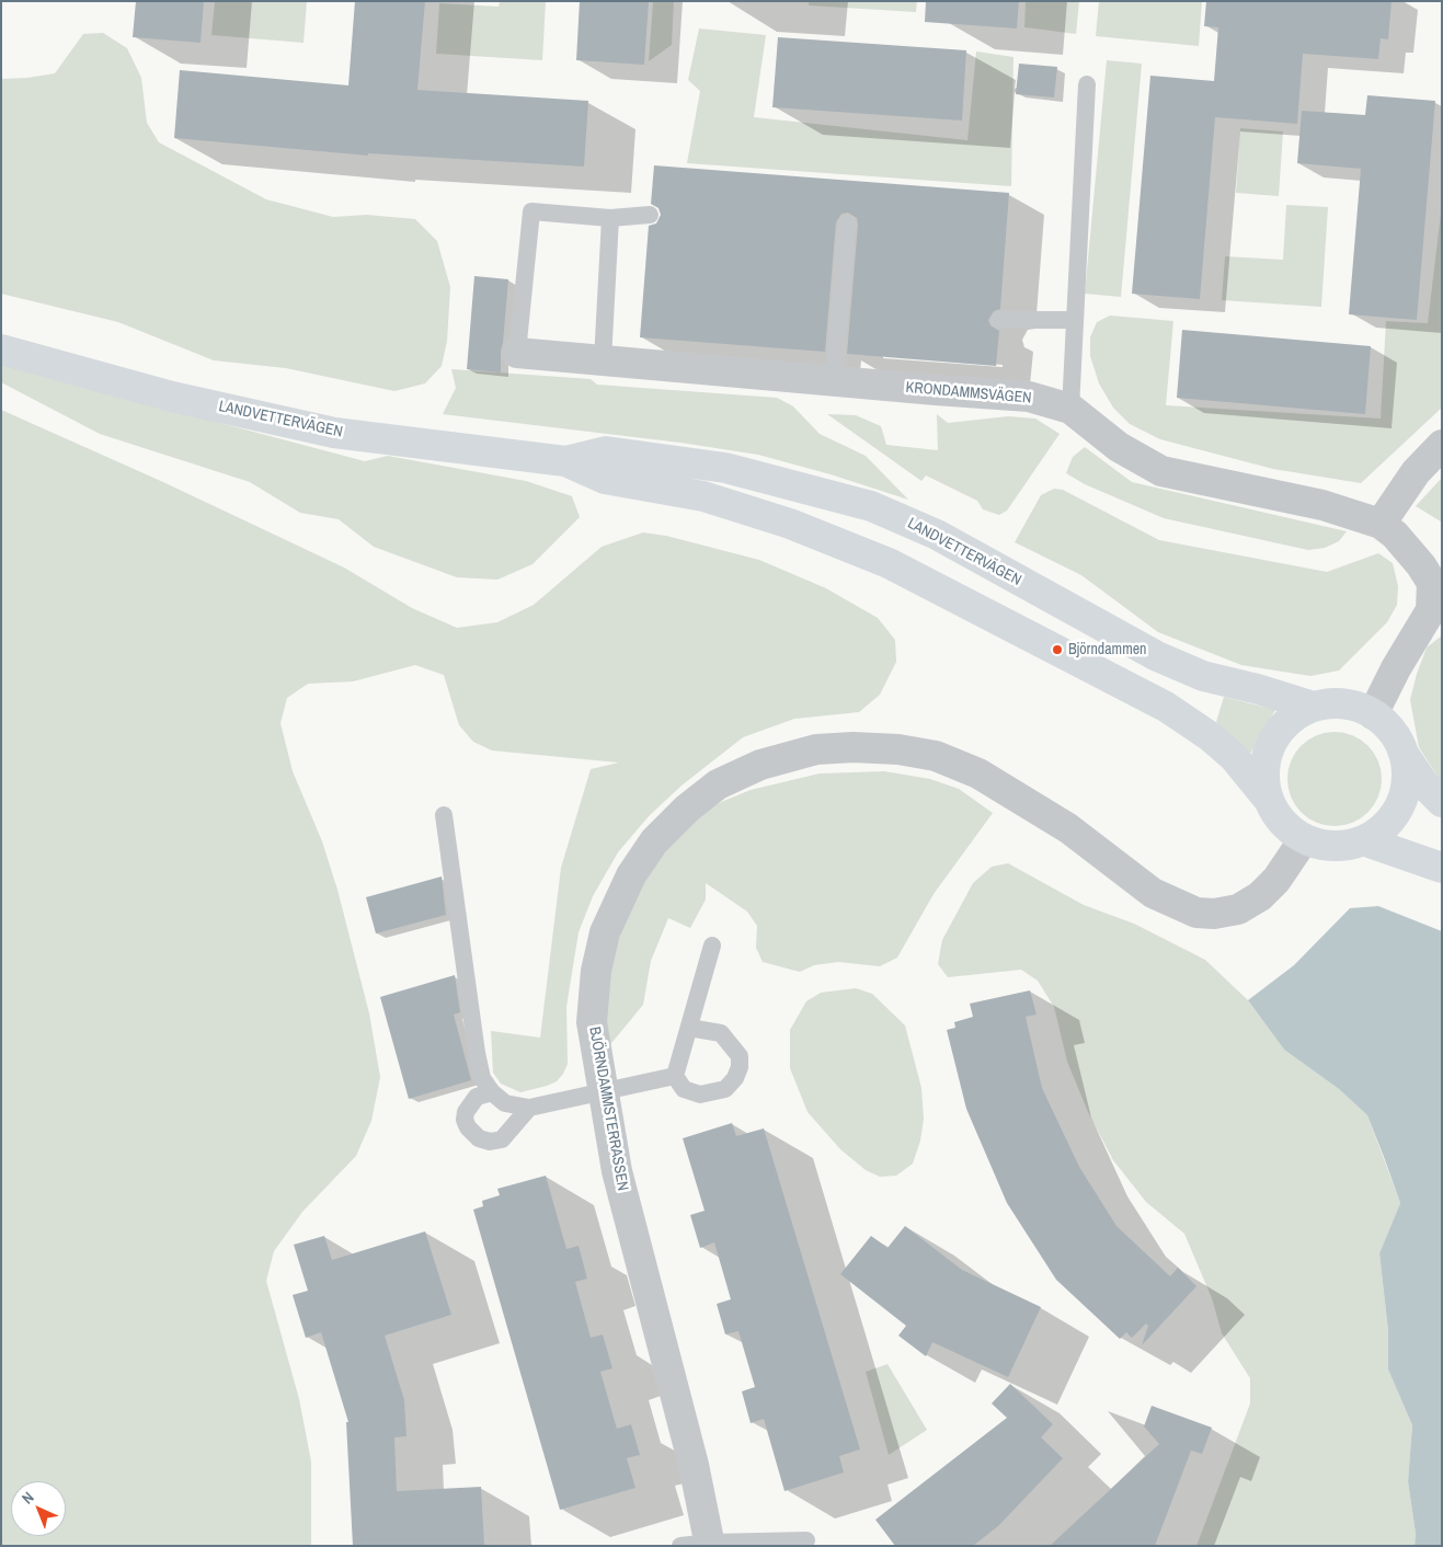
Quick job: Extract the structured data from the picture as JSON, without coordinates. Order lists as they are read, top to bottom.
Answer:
{
  "streets": {
    "street": ["KRONDAMMSVÄGEN", "LANDVETTERVÄGEN", "BJÖRNDAMMSTERRASSEN"]
  },
  "crossings": [
    ["KRONDAMMSVÄGEN", "LANDVETTERVÄGEN"],
    ["KRONDAMMSVÄGEN", "BJÖRNDAMMSTERRASSEN"],
    ["LANDVETTERVÄGEN", "BJÖRNDAMMSTERRASSEN"]
  ],
  "places": ["Björndammen"],
  "north": "top left"
}
